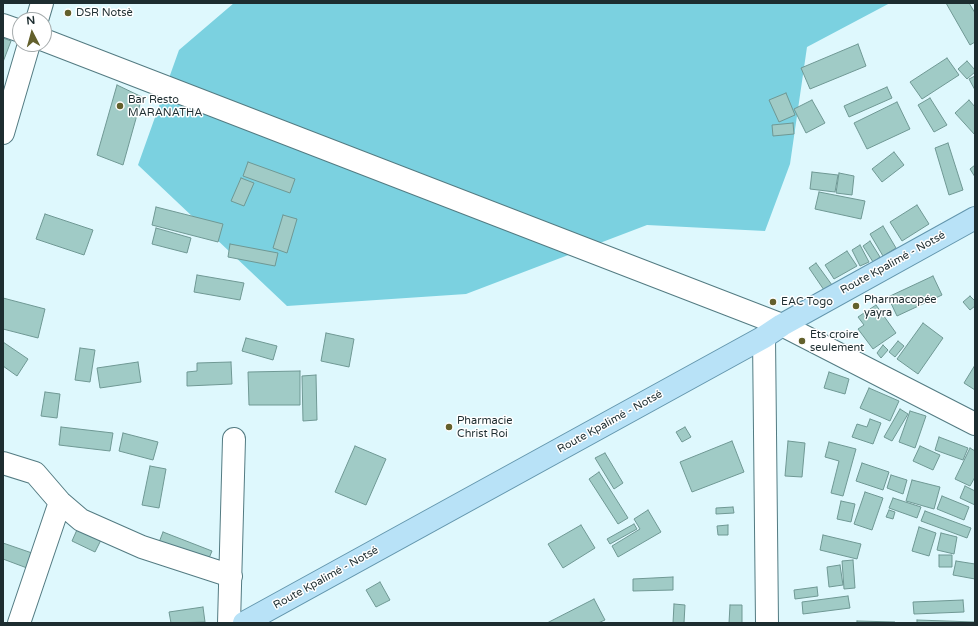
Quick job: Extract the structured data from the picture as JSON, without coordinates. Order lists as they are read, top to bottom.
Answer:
{
  "streets": {
    "main road": ["Route Kpalimé - Notsé"]
  },
  "places": [
    "DSR Notsè",
    "Bar Resto MARANATHA",
    "EAC Togo",
    "Pharmacopée yayra",
    "Ets croire seulement",
    "Pharmacie Christ Roi"
  ],
  "north": "top"
}
